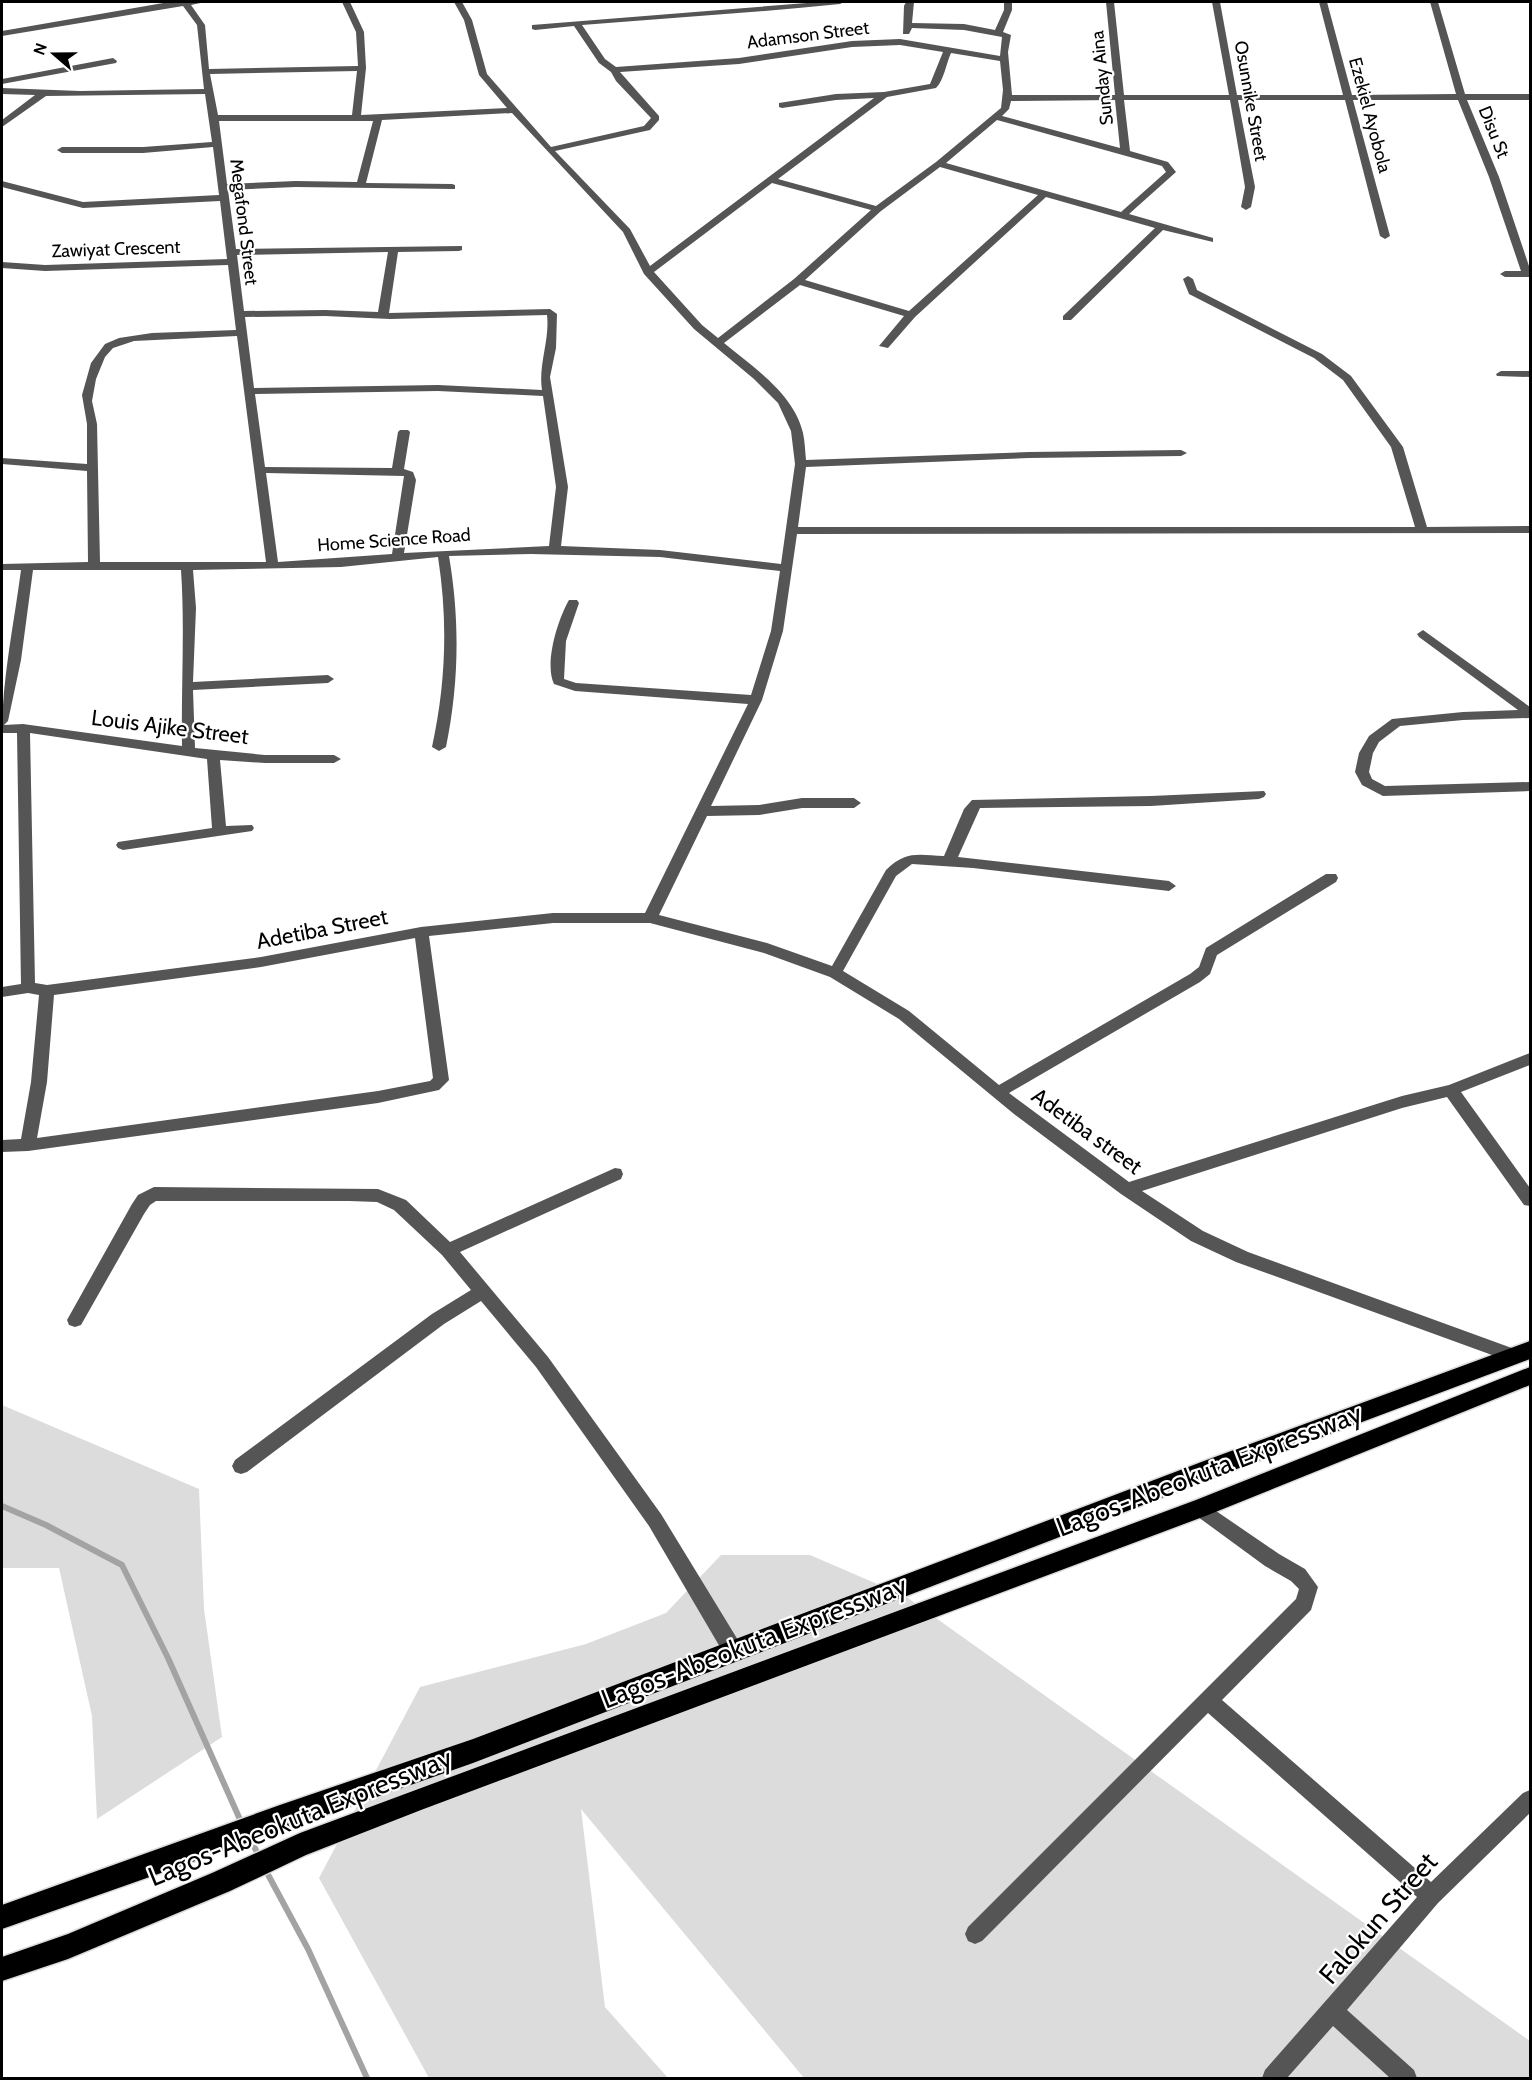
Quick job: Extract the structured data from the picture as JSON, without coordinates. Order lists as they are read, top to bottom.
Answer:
{
  "streets": {
    "highway": ["Lagos-Abeokuta Expressway"],
    "street": [
      "Adamson Street",
      "Sunday Aina",
      "Osunnike Street",
      "Ezekiel Ayobola",
      "Disu St",
      "Megafond Street",
      "Zawiyat Crescent",
      "Home Science Road",
      "Louis Ajike Street",
      "Adetiba Street",
      "Adetiba street",
      "Falokun Street"
    ]
  },
  "crossings": [
    ["Megafond Street", "Zawiyat Crescent"],
    ["Megafond Street", "Home Science Road"],
    ["Adetiba Street", "Adetiba street"],
    ["Adetiba street", "Lagos-Abeokuta Expressway"]
  ],
  "north": "left"
}
